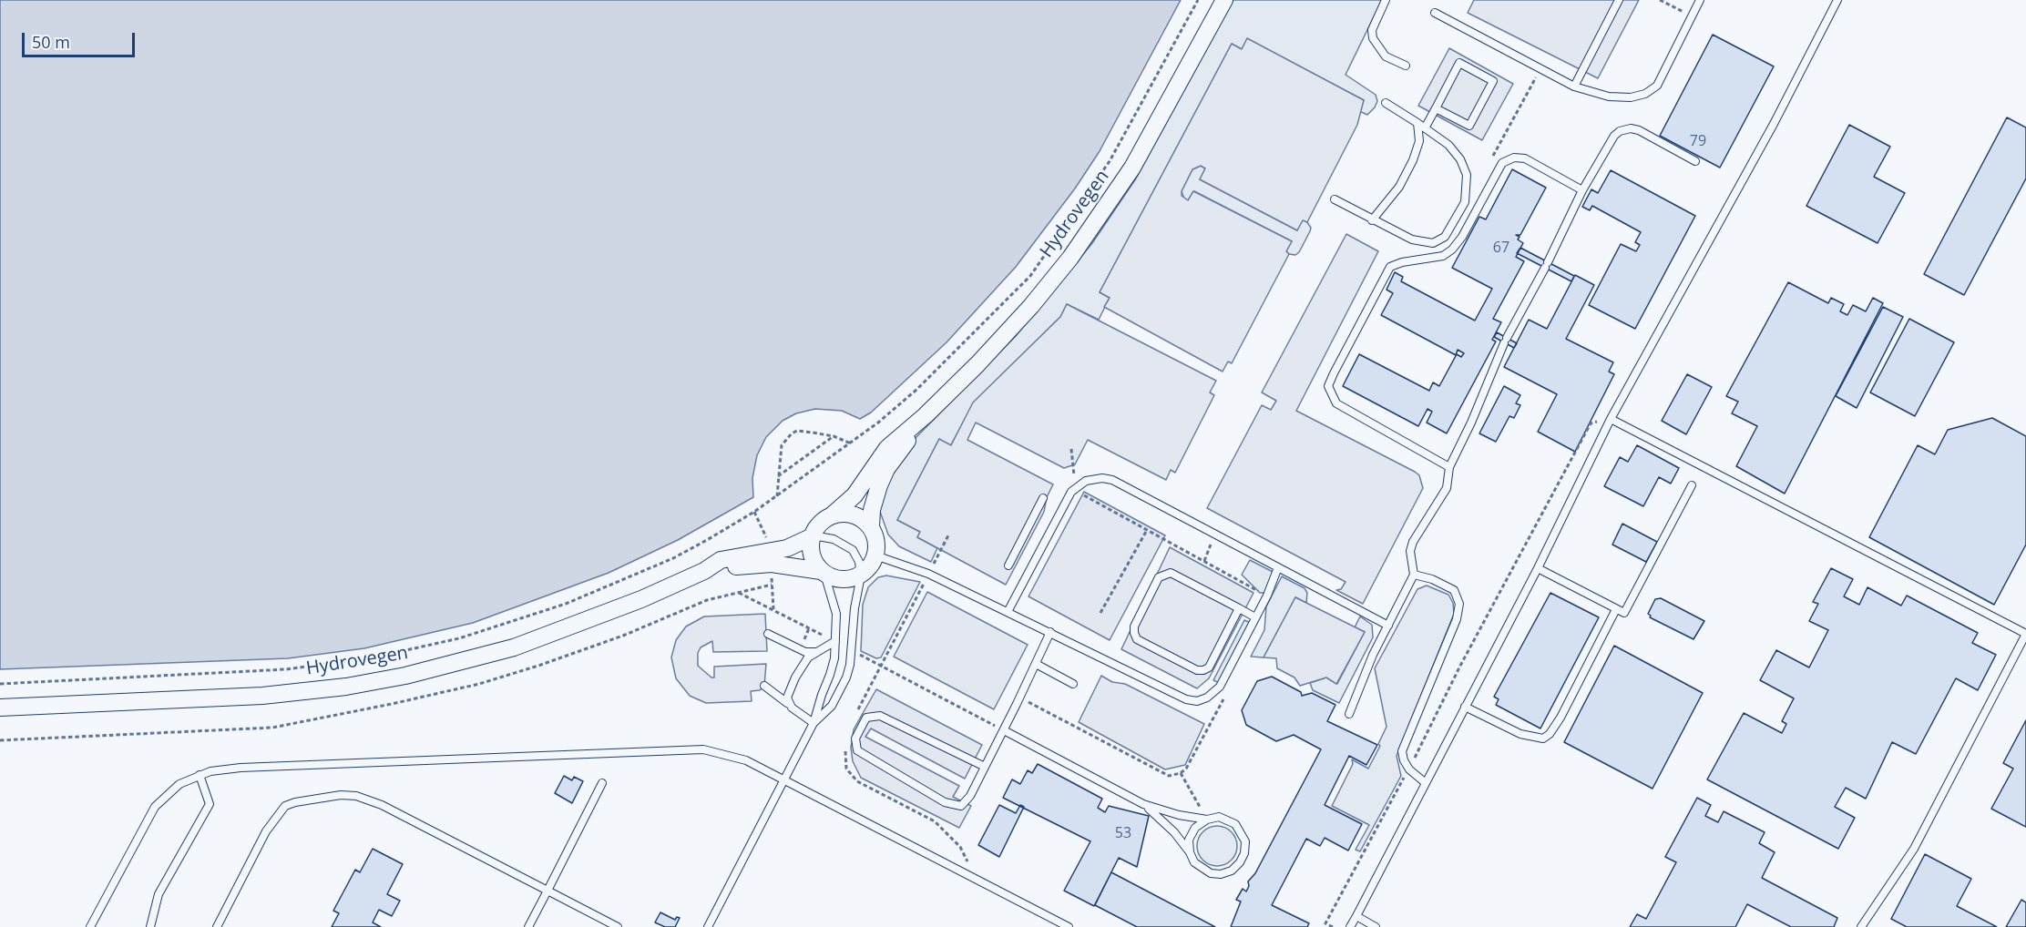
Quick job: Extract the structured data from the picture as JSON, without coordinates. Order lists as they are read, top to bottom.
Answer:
{
  "streets": {
    "street": ["Hydrovegen"]
  },
  "house_numbers": ["79", "67", "53"],
  "scale_bar": "50 m"
}
